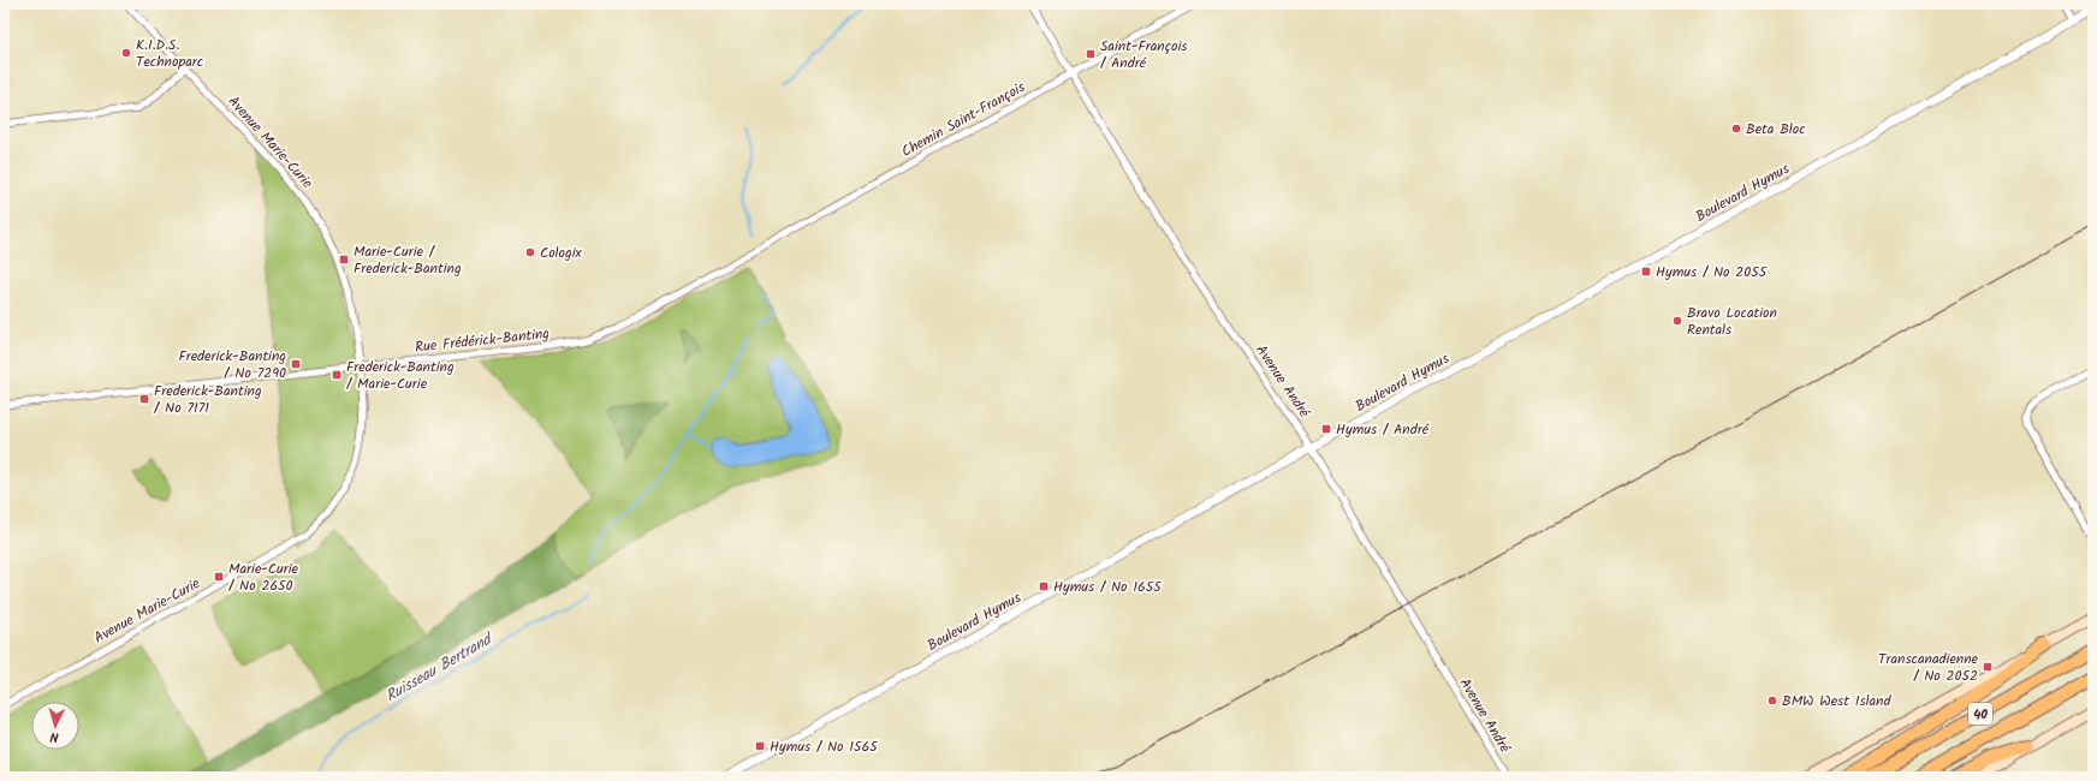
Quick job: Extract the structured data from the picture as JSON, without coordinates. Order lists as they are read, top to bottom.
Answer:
{
  "streets": {
    "highway": ["40"],
    "street": [
      "Chemin Saint-François",
      "Avenue Marie-Curie",
      "Boulevard Hymus",
      "Rue Frédérick-Banting",
      "Avenue André"
    ]
  },
  "crossings": [
    ["Chemin Saint-François", "Rue Frédérick-Banting"],
    ["Chemin Saint-François", "Avenue André"],
    ["Avenue Marie-Curie", "Rue Frédérick-Banting"],
    ["Boulevard Hymus", "Avenue André"]
  ],
  "water": ["Ruisseau Bertrand"],
  "places": {
    "other": [
      "K.I.D.S. Technoparc",
      "Beta Bloc",
      "Cologix",
      "Bravo Location Rentals",
      "BMW West Island"
    ],
    "transit": [
      "Saint-François / André",
      "Marie-Curie / Frederick-Banting",
      "Hymus / No 2055",
      "Frederick-Banting / No 7290",
      "Frederick-Banting / Marie-Curie",
      "Frederick-Banting / No 7171",
      "Hymus / André",
      "Marie-Curie / No 2650",
      "Hymus / No 1655",
      "Transcanadienne / No 2052",
      "Hymus / No 1565"
    ]
  },
  "north": "bottom"
}
